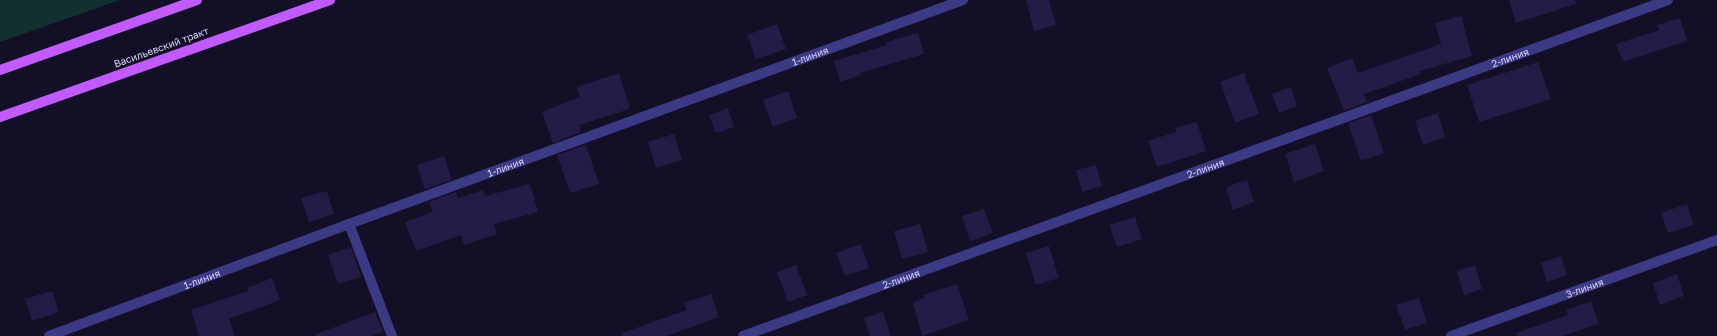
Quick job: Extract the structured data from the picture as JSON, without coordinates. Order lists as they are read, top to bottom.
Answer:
{
  "streets": {
    "main road": ["Васильевский тракт"],
    "street": ["1-линия", "2-линия", "3-линия"]
  }
}
